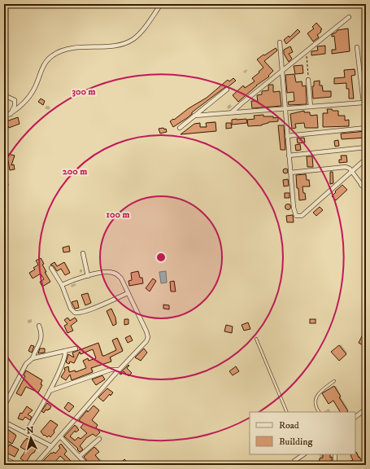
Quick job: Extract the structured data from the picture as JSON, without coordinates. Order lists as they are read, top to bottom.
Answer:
{
  "legend": ["Road", "Building"],
  "north": "top",
  "rings": ["300 m", "200 m", "100 m"]
}
